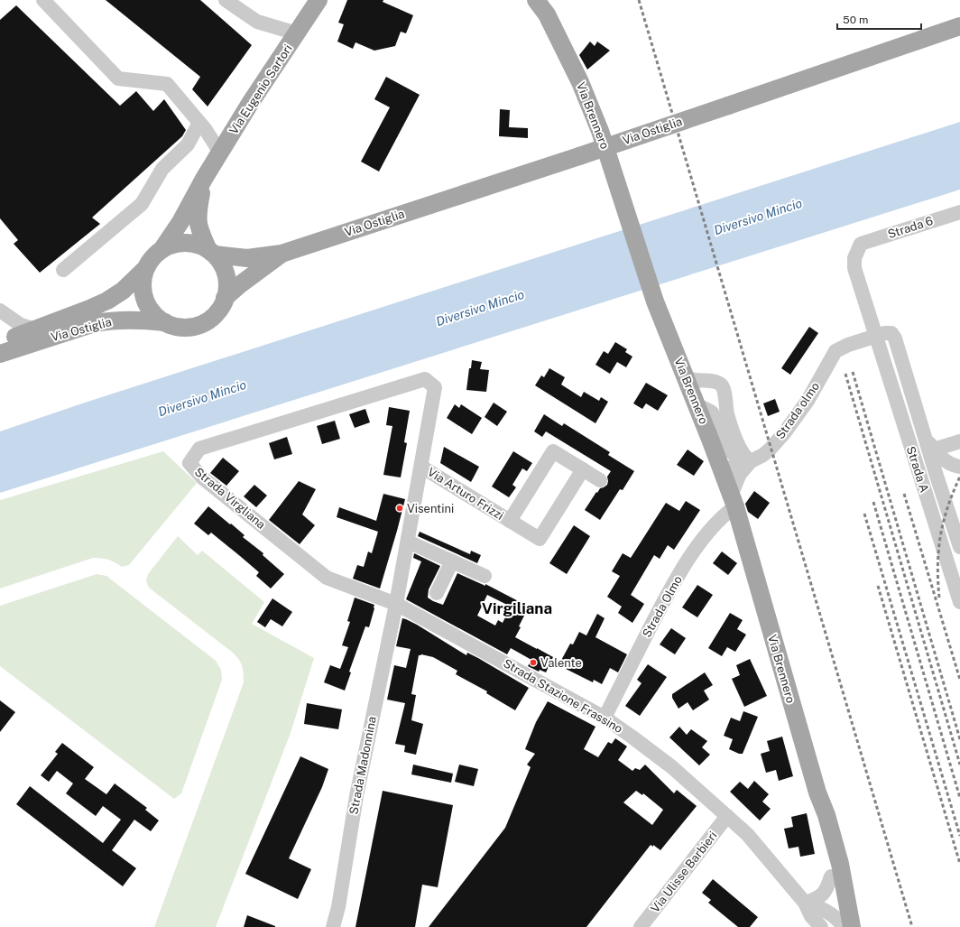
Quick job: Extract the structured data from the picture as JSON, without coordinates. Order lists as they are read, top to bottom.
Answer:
{
  "streets": {
    "main road": ["Via Eugenio Sartori", "Via Brennero", "Via Ostiglia"],
    "street": [
      "Strada 6",
      "Strada olmo",
      "Strada A",
      "Via Arturo Frizzi",
      "Strada Virgliana",
      "Strada Olmo",
      "Strada Stazione Frassino",
      "Strada Madonnina",
      "Via Ulisse Barbieri"
    ]
  },
  "crossings": [
    ["Via Eugenio Sartori", "Via Ostiglia"],
    ["Via Brennero", "Strada olmo"],
    ["Via Brennero", "Strada Olmo"],
    ["Strada 6", "Strada A"],
    ["Strada olmo", "Strada A"],
    ["Strada olmo", "Strada Olmo"],
    ["Via Arturo Frizzi", "Strada Madonnina"],
    ["Strada Virgliana", "Strada Stazione Frassino"],
    ["Strada Virgliana", "Strada Madonnina"],
    ["Strada Olmo", "Strada Stazione Frassino"],
    ["Strada Stazione Frassino", "Strada Madonnina"],
    ["Strada Stazione Frassino", "Via Ulisse Barbieri"]
  ],
  "districts": ["Virgiliana"],
  "water": ["Diversivo Mincio"],
  "places": ["Visentini", "Valente"],
  "scale_bar": "50 m"
}
